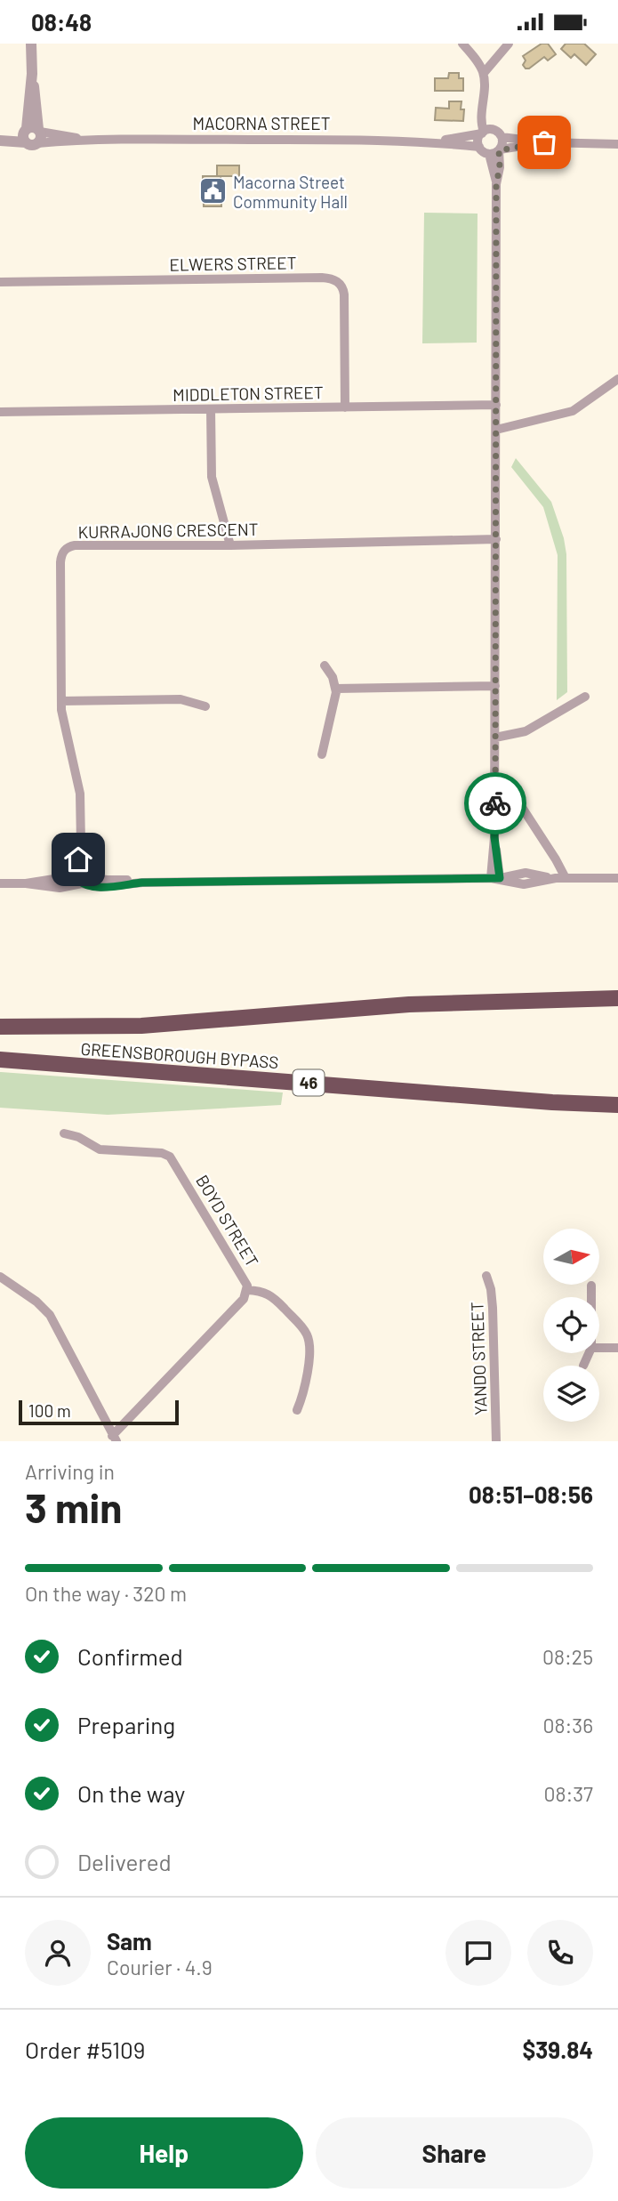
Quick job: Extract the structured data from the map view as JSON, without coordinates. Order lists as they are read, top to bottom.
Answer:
{
  "streets": {
    "highway": ["GREENSBOROUGH BYPASS", "46"],
    "street": [
      "MACORNA STREET",
      "ELWERS STREET",
      "MIDDLETON STREET",
      "KURRAJONG CRESCENT",
      "BOYD STREET",
      "YANDO STREET"
    ]
  },
  "crossings": [
    ["ELWERS STREET", "MIDDLETON STREET"]
  ],
  "places": {
    "public building": ["Macorna Street Community Hall"]
  },
  "scale_bar": "100 m",
  "north": "right",
  "page": {
    "status": "08:48",
    "scale": "100 m",
    "heading": ["3 min", "Arriving in", "08:51–08:56"],
    "panel": [
      "Sam",
      "Courier · 4.9",
      "Order #5109",
      "$39.84"
    ],
    "bar": "On the way · 320 m",
    "list": [
      ["Confirmed", "08:25"],
      ["Preparing", "08:36"],
      ["On the way", "08:37"],
      "Delivered"
    ],
    "buttons": ["Help", "Share"]
  }
}
